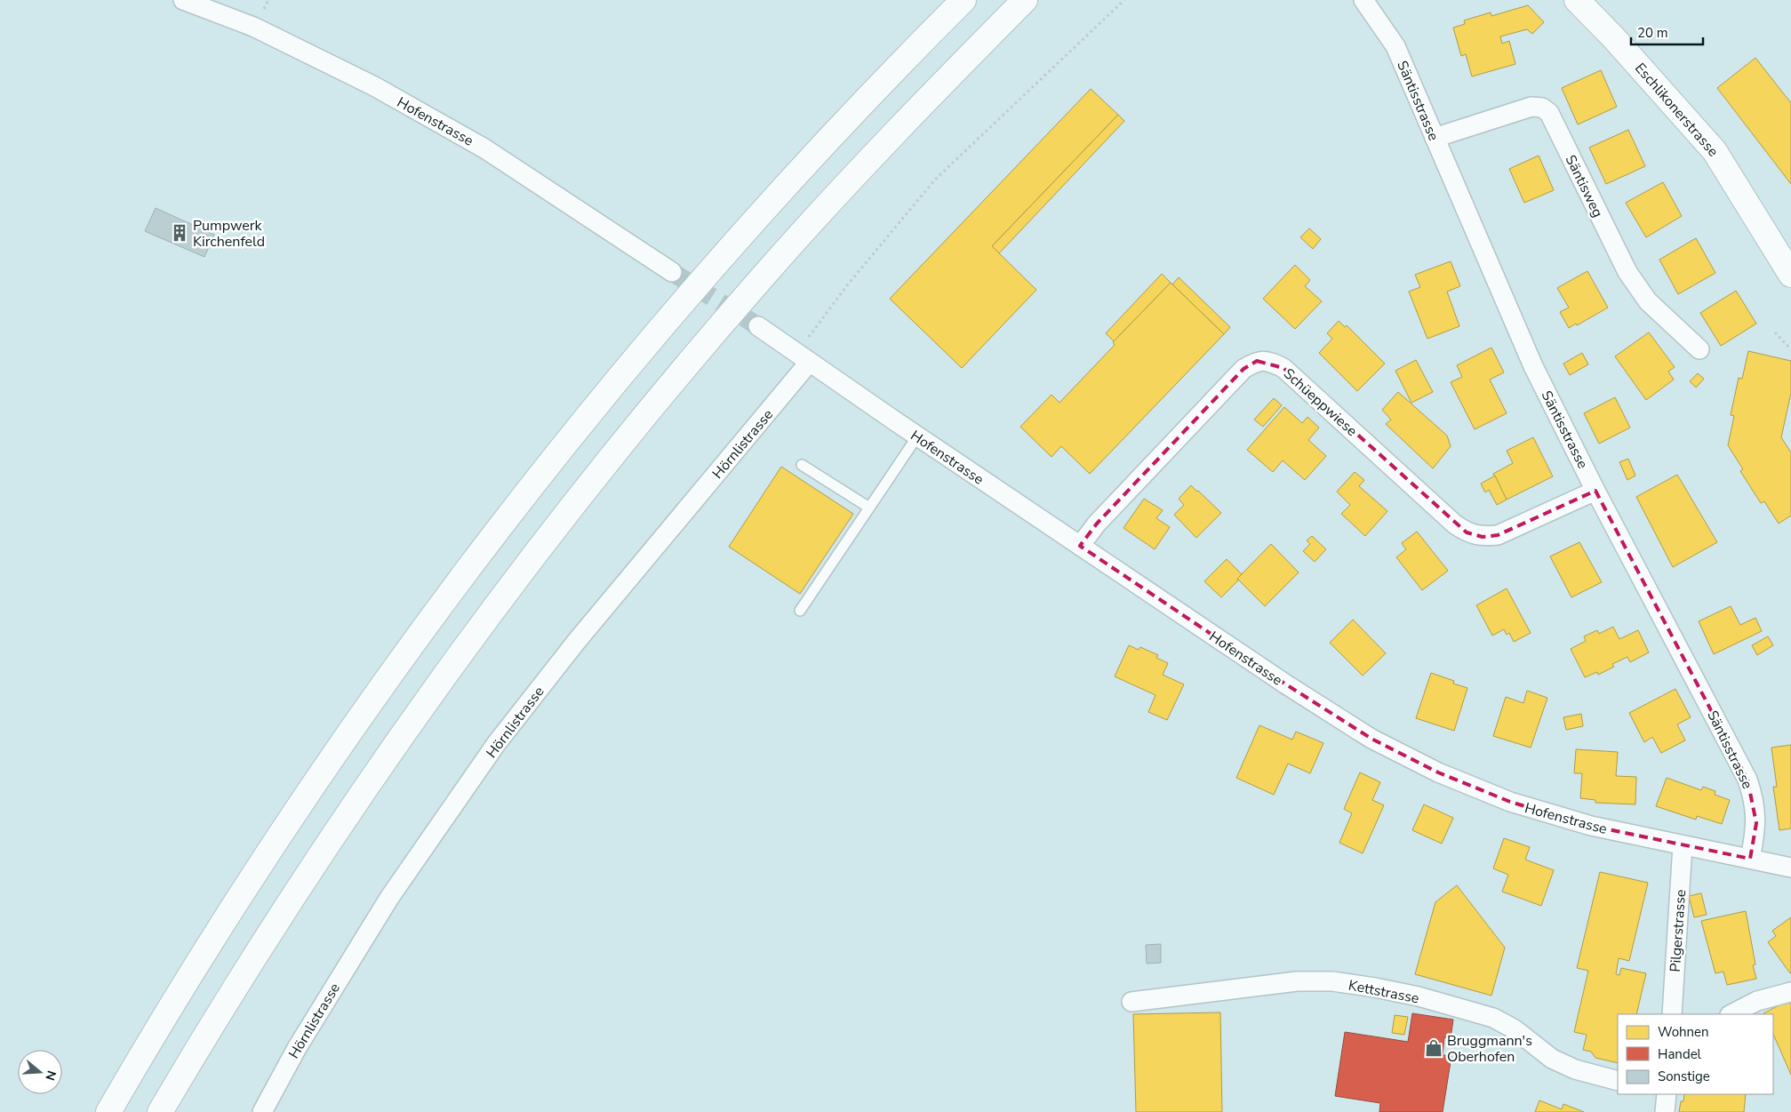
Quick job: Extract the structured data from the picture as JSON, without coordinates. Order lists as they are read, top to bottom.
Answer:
{
  "streets": {
    "main road": ["Eschlikonerstrasse"],
    "street": [
      "Säntisstrasse",
      "Hofenstrasse",
      "Säntisweg",
      "Schüeppwiese",
      "Hörnlistrasse",
      "Pilgerstrasse",
      "Kettstrasse"
    ]
  },
  "crossings": [
    ["Säntisstrasse", "Hofenstrasse"],
    ["Säntisstrasse", "Säntisweg"],
    ["Säntisstrasse", "Schüeppwiese"],
    ["Hofenstrasse", "Schüeppwiese"],
    ["Hofenstrasse", "Hörnlistrasse"],
    ["Hofenstrasse", "Pilgerstrasse"]
  ],
  "places": {
    "building": ["Pumpwerk Kirchenfeld"],
    "shop": ["Bruggmann's Oberhofen"]
  },
  "legend": ["Wohnen", "Handel", "Sonstige"],
  "scale_bar": "20 m",
  "north": "right"
}
